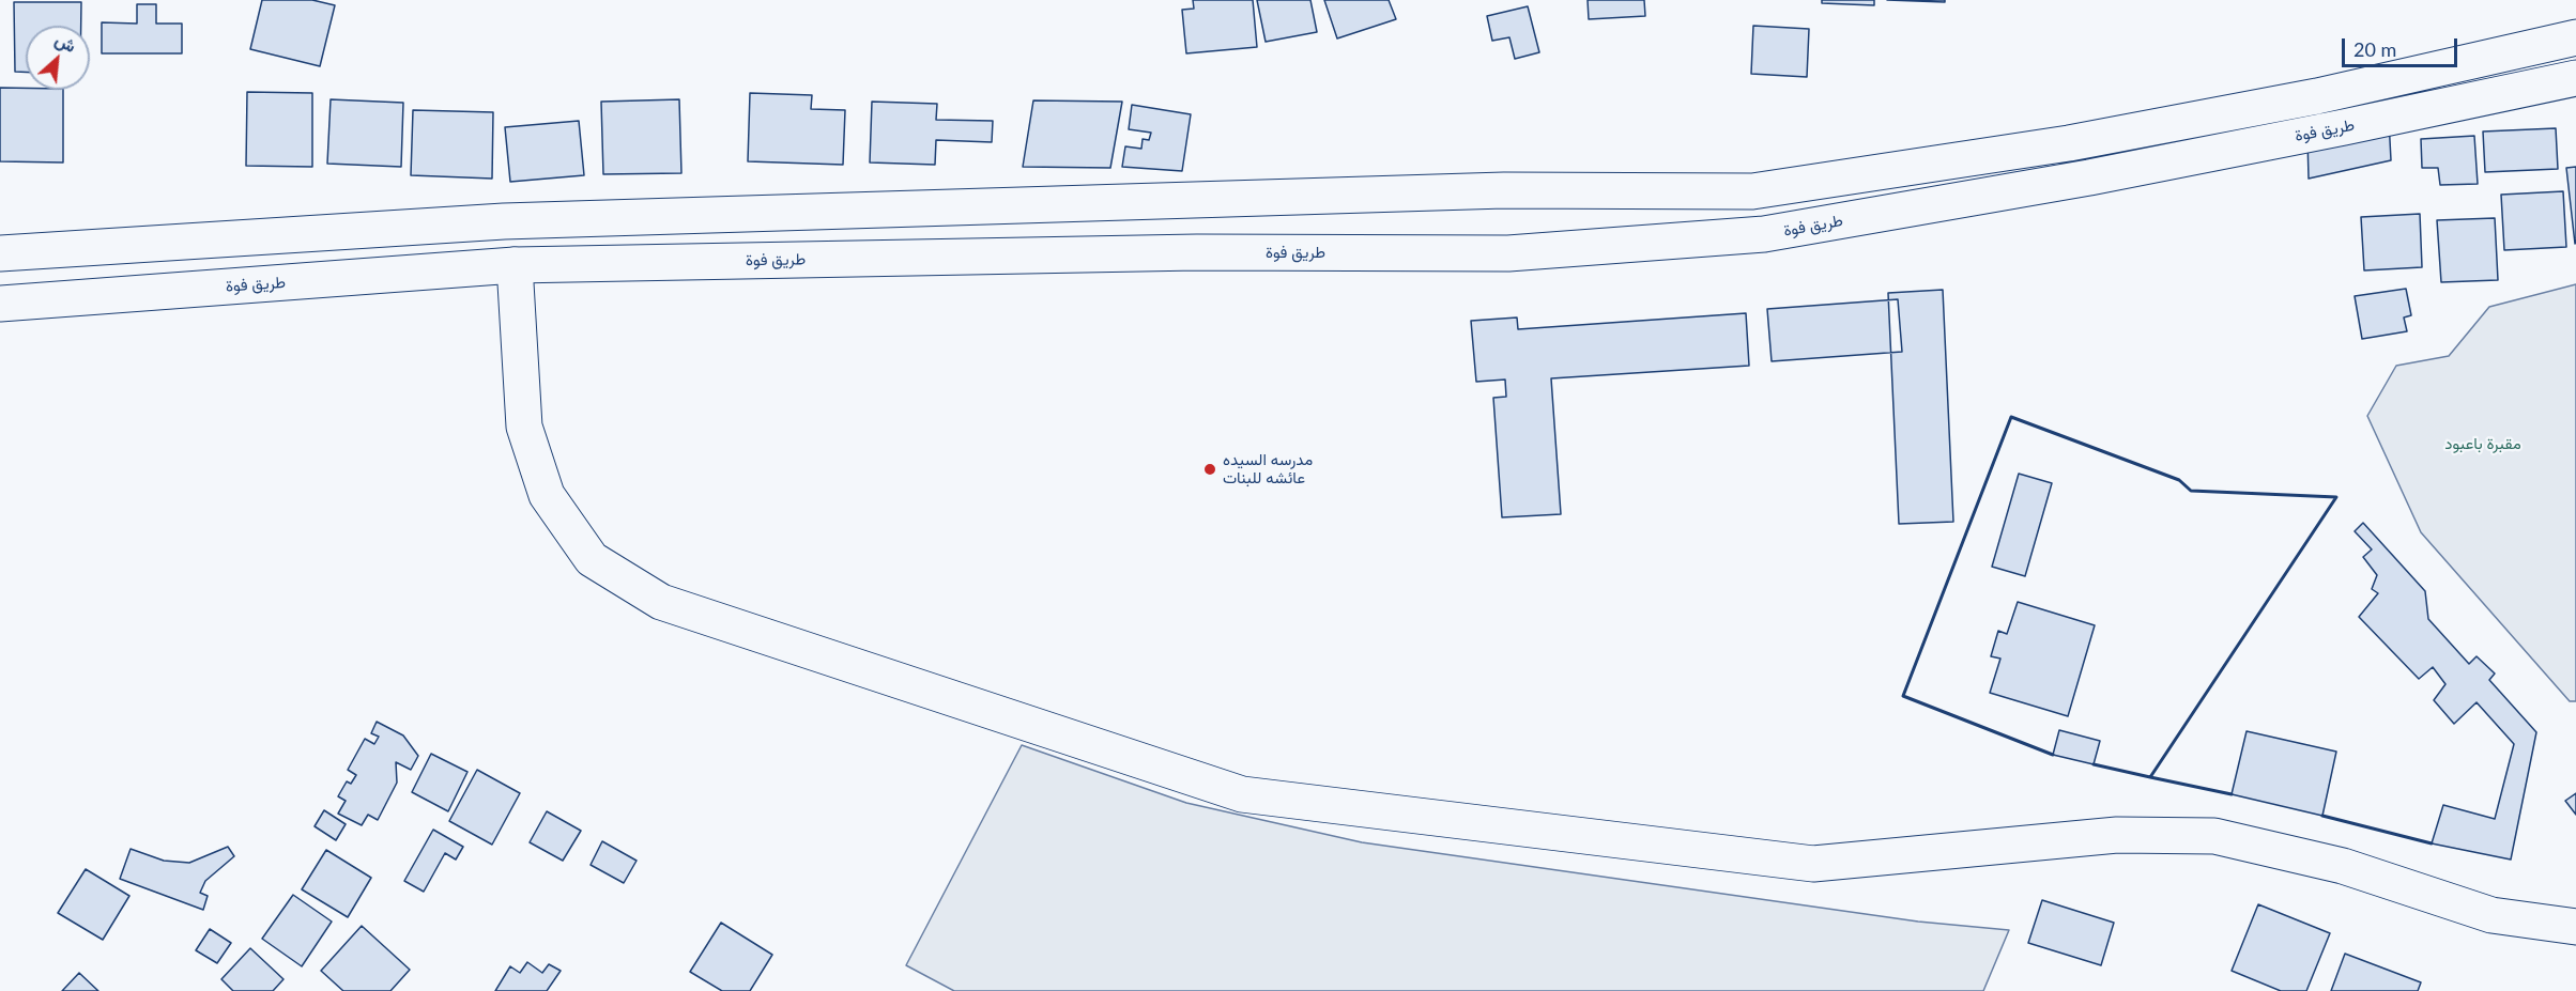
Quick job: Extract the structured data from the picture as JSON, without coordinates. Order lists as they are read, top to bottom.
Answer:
{
  "streets": {
    "main road": ["طريق فوة"]
  },
  "parks": ["مقبرة باعبود"],
  "places": ["مدرسه السيده عائشه للبنات"],
  "scale_bar": "20 m",
  "north": "top right"
}
